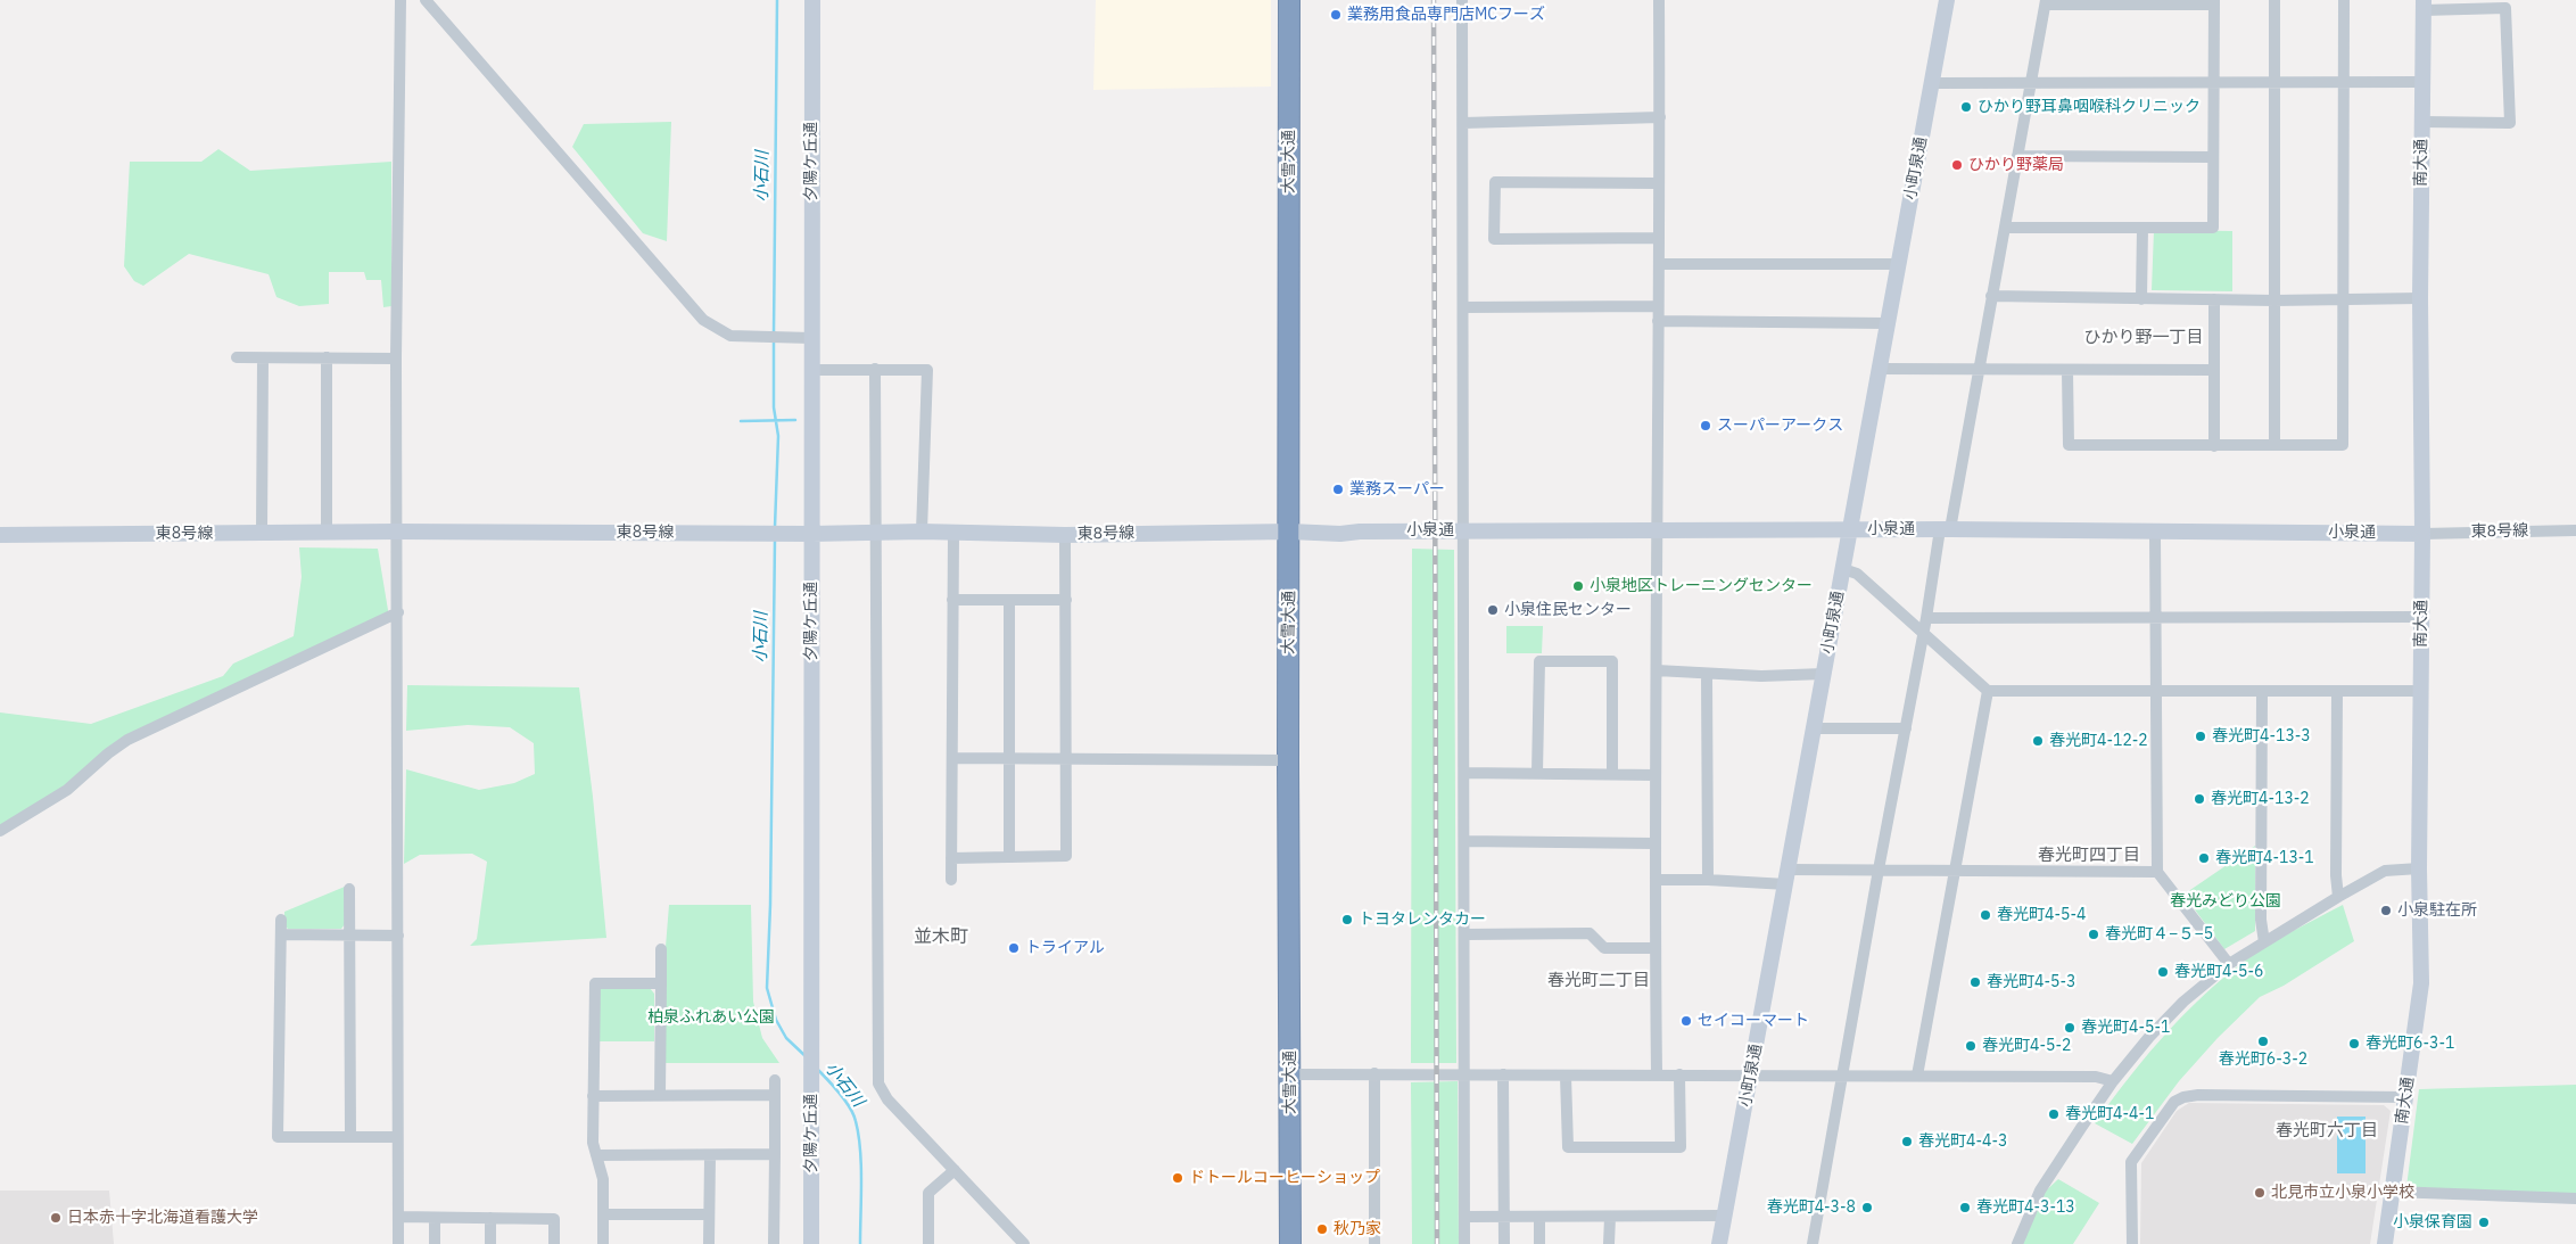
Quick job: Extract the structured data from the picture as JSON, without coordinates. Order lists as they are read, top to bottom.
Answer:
{
  "streets": {
    "highway": ["大雪大通"],
    "street": [
      "夕陽ケ丘通",
      "南大通",
      "小町泉通",
      "小泉通",
      "東8号線"
    ]
  },
  "crossings": [
    ["夕陽ケ丘通", "東8号線"],
    ["大雪大通", "小泉通"],
    ["大雪大通", "東8号線"],
    ["南大通", "小泉通"],
    ["南大通", "東8号線"],
    ["小町泉通", "小泉通"],
    ["小泉通", "東8号線"]
  ],
  "districts": [
    "ひかり野一丁目",
    "春光町四丁目",
    "並木町",
    "春光町二丁目",
    "春光町六丁目"
  ],
  "water": ["小石川"],
  "parks": ["春光みどり公園", "柏泉ふれあい公園"],
  "places": [
    "業務用食品専門店MCフーズ",
    "ひかり野耳鼻咽喉科クリニック",
    "ひかり野薬局",
    "スーパーアークス",
    "業務スーパー",
    "小泉地区トレーニングセンター",
    "小泉住民センター",
    "春光町4-13-3",
    "春光町4-12-2",
    "春光町4-13-2",
    "春光町4-13-1",
    "小泉駐在所",
    "春光町4-5-4",
    "トヨタレンタカー",
    "春光町４−５−5",
    "トライアル",
    "春光町4-5-6",
    "春光町4-5-3",
    "セイコーマート",
    "春光町4-5-1",
    "春光町6-3-2",
    "春光町6-3-1",
    "春光町4-5-2",
    "春光町4-4-1",
    "春光町4-4-3",
    "ドトールコーヒーショップ",
    "北見市立小泉小学校",
    "春光町4-3-8",
    "春光町4-3-13",
    "日本赤十字北海道看護大学",
    "小泉保育園",
    "秋乃家"
  ]
}
